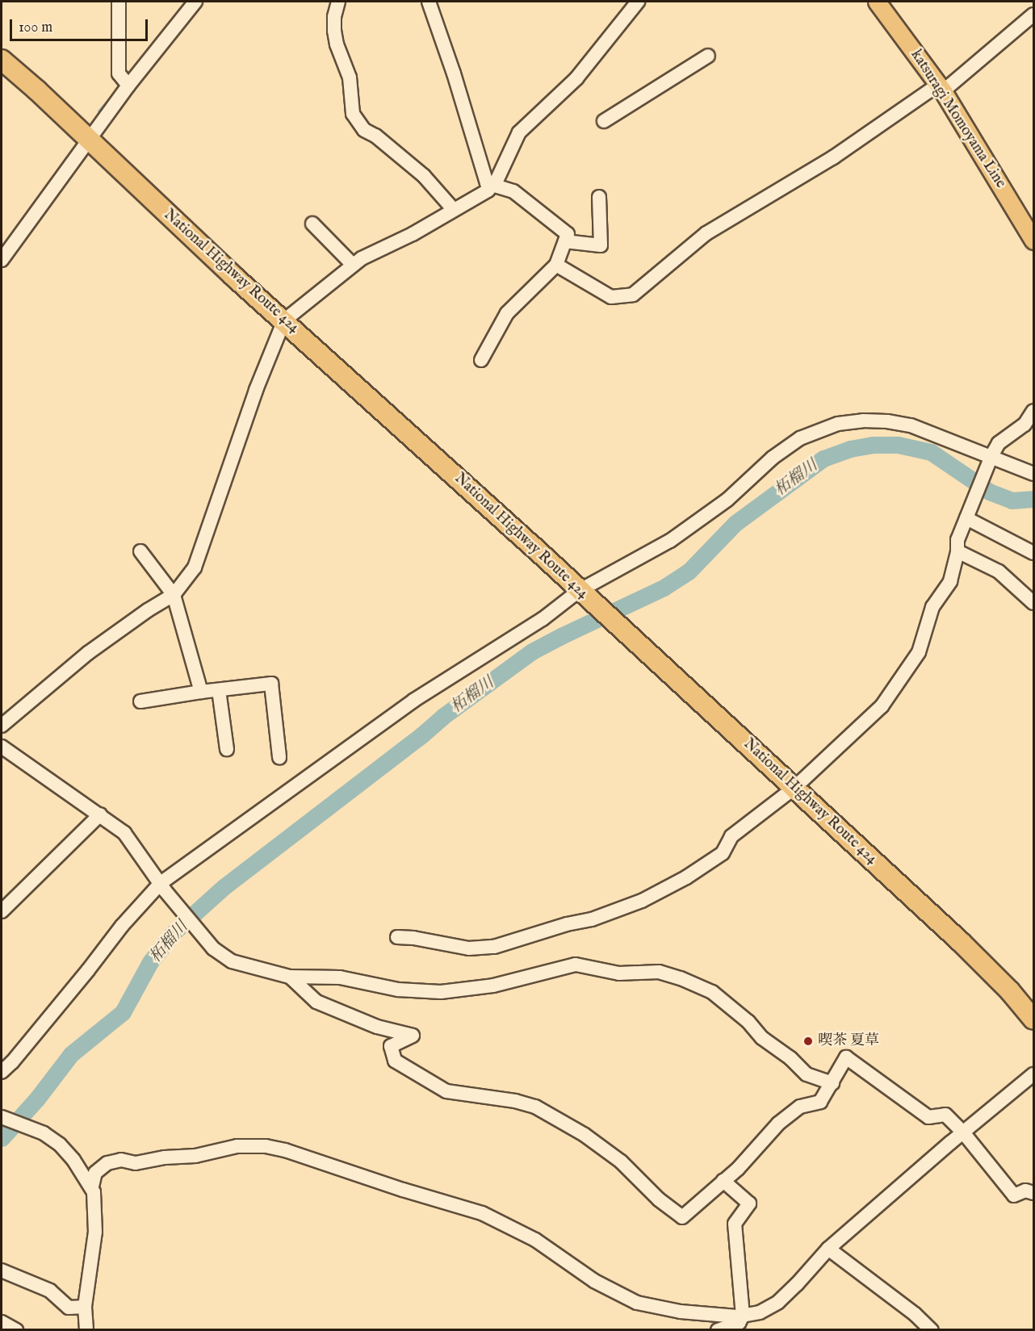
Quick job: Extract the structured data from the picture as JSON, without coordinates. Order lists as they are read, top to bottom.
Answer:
{
  "streets": {
    "highway": ["National Highway Route 424"],
    "main road": ["katsuragi Momoyama Line"]
  },
  "water": ["柘榴川"],
  "places": ["喫茶 夏草"],
  "scale_bar": "100 m"
}
